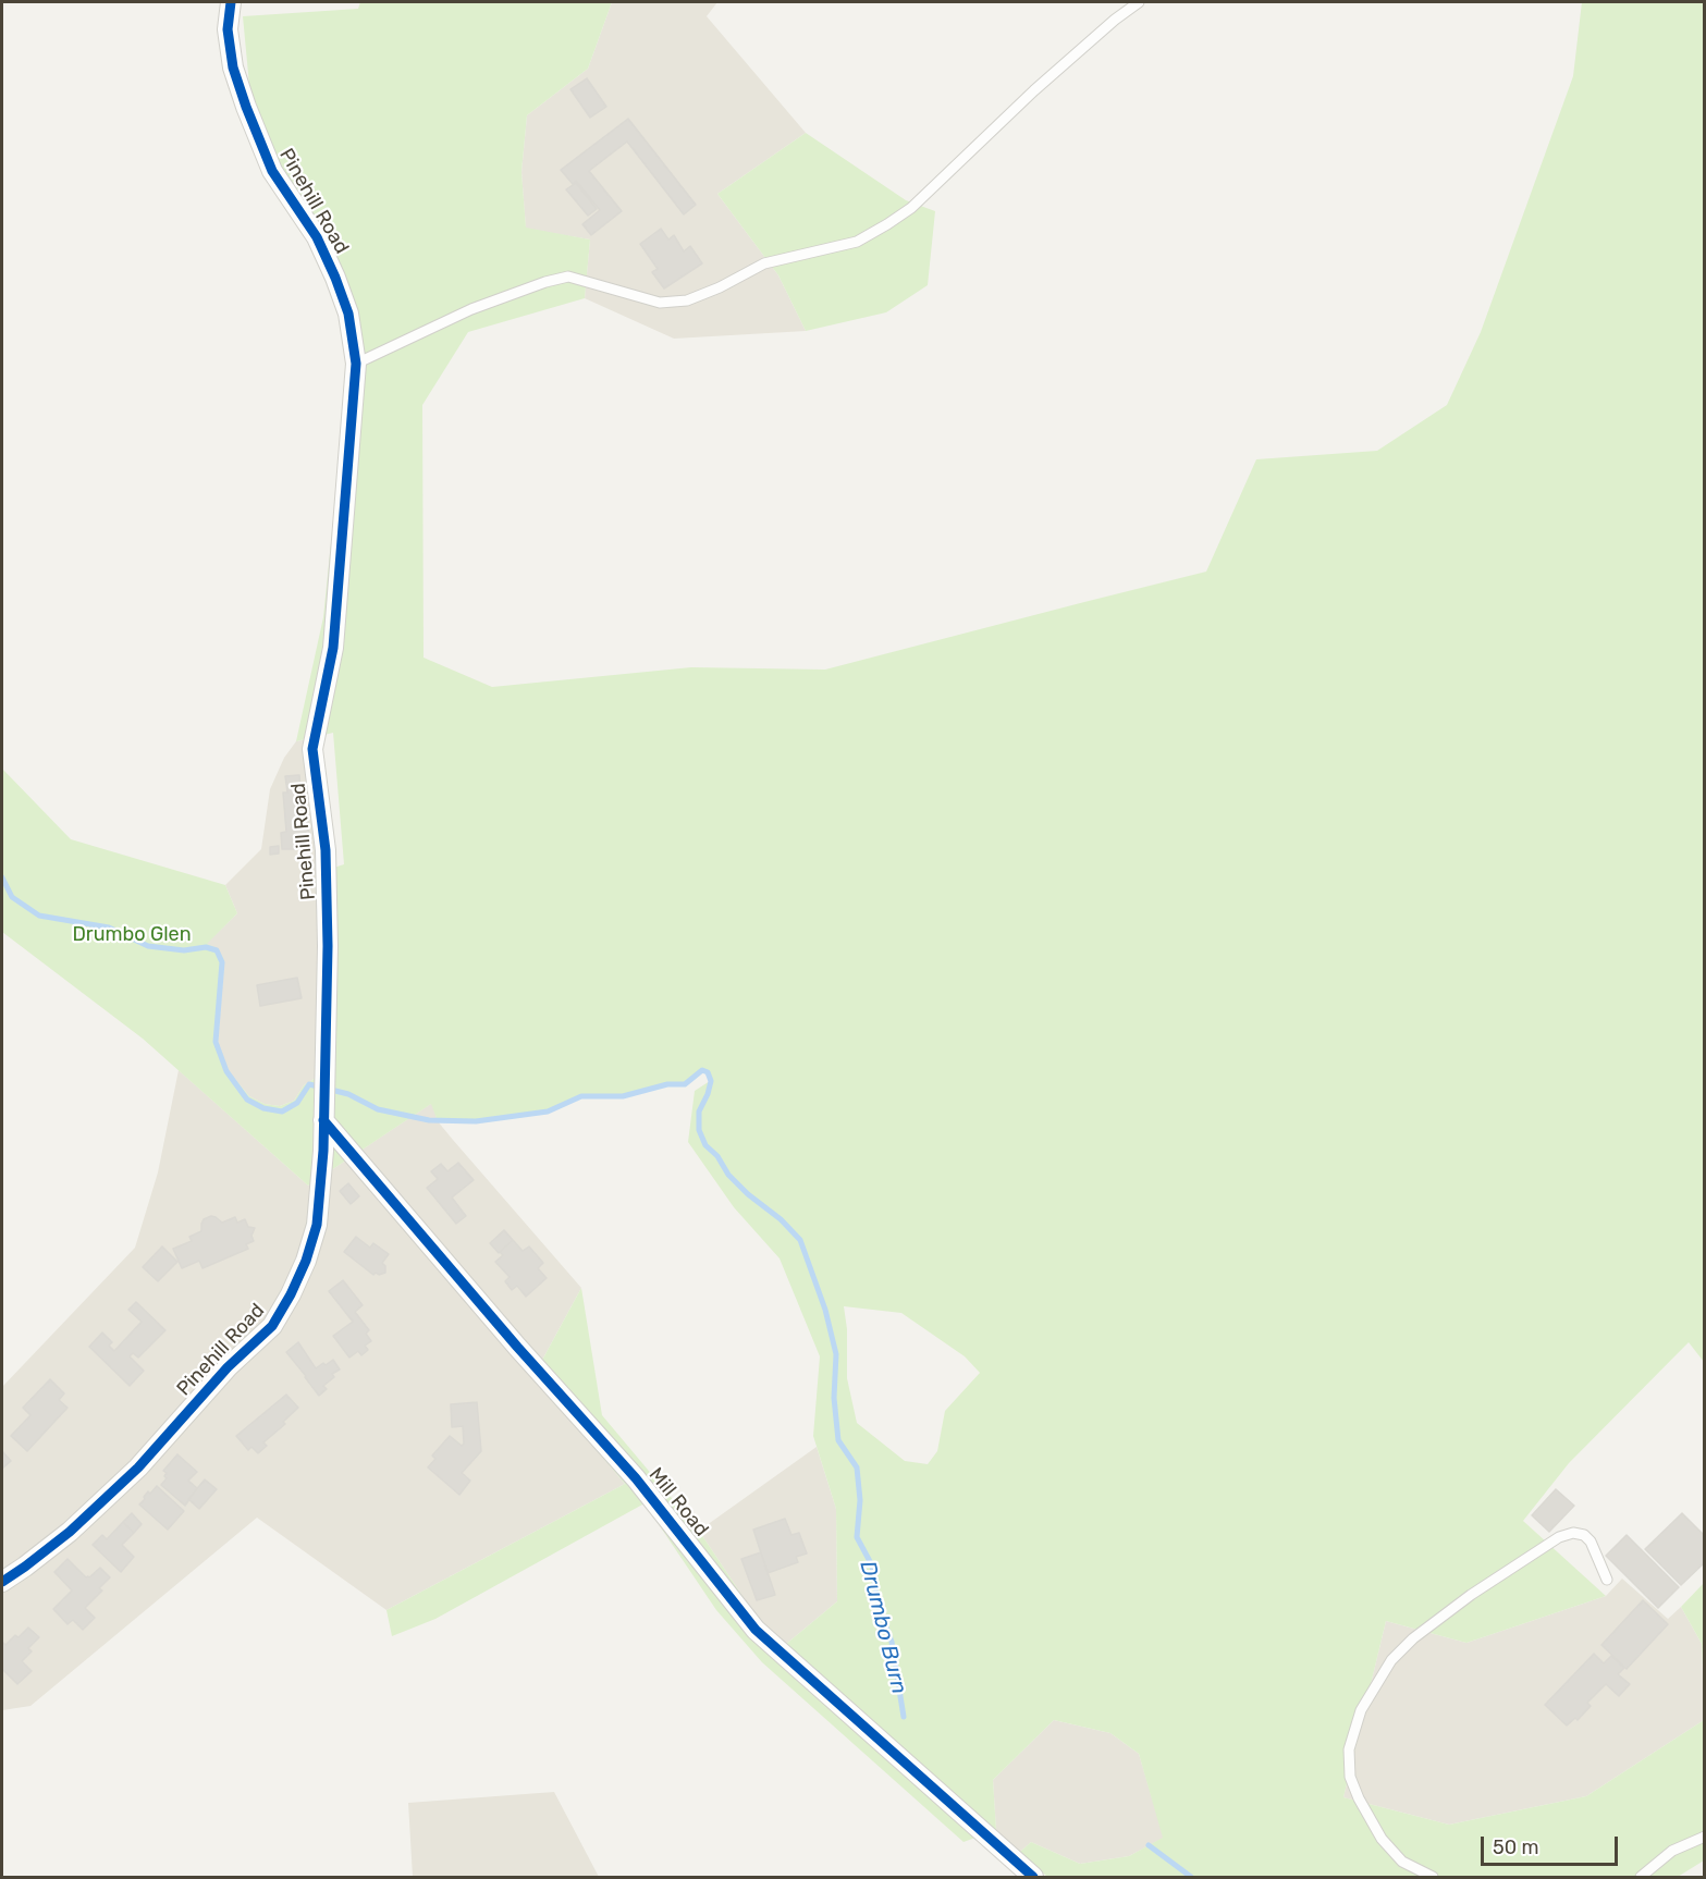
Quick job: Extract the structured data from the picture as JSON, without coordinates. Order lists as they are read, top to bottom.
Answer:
{
  "streets": {
    "street": ["Pinehill Road", "Mill Road"]
  },
  "crossings": [
    ["Pinehill Road", "Mill Road"]
  ],
  "water": ["Drumbo Burn"],
  "parks": ["Drumbo Glen"],
  "scale_bar": "50 m"
}
